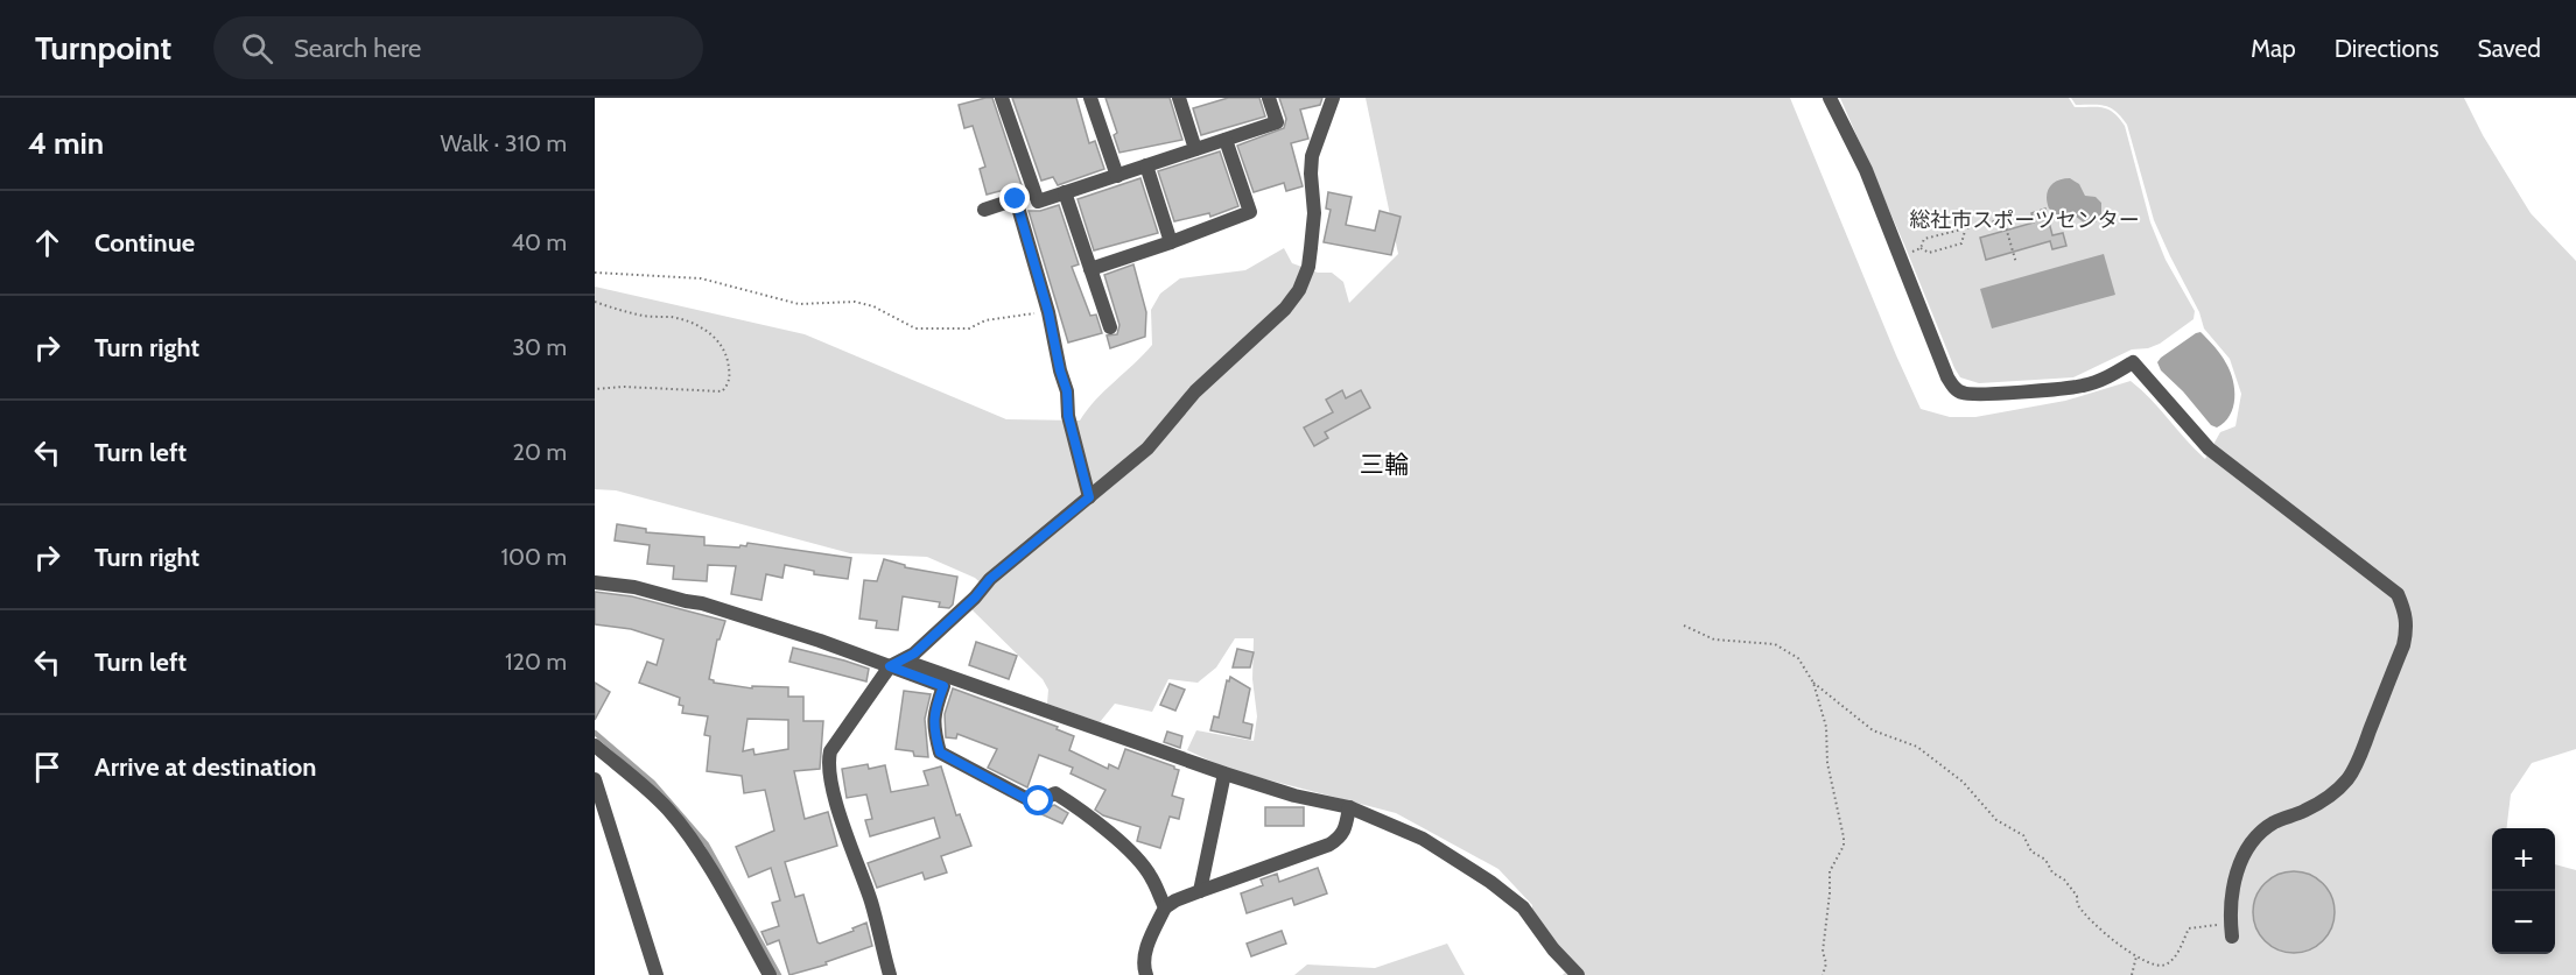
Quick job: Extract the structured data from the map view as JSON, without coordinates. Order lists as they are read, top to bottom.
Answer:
{
  "districts": ["三輪"],
  "parks": ["総社市スポーツセンター"],
  "page": {
    "header": "Turnpoint",
    "search": "Search here",
    "nav": ["Map", "Directions", "Saved"],
    "heading": ["4 min", "Walk · 310 m"],
    "list": [
      ["Continue", "40 m"],
      ["Turn right", "30 m"],
      ["Turn left", "20 m"],
      ["Turn right", "100 m"],
      ["Turn left", "120 m"],
      "Arrive at destination"
    ],
    "map_buttons": ["+", "−"]
  }
}
